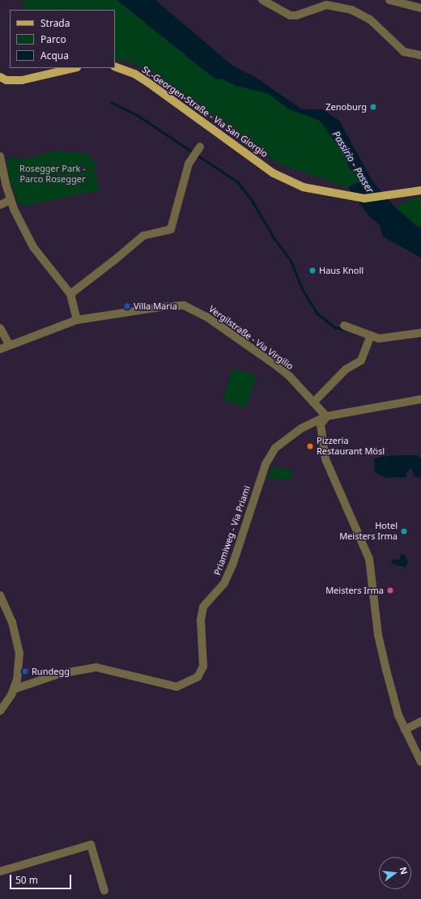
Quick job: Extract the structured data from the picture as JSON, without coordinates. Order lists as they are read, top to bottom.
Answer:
{
  "streets": {
    "main road": ["St.-Georgen-Straße - Via San Giorgio"],
    "street": ["Vergilstraße - Via Virgilio", "Priamiweg - Via Priami"]
  },
  "crossings": [
    ["Vergilstraße - Via Virgilio", "Priamiweg - Via Priami"]
  ],
  "water": ["Passirio - Passer"],
  "parks": ["Rosegger Park - Parco Rosegger"],
  "places": [
    "Zenoburg",
    "Haus Knoll",
    "Villa Maria",
    "Pizzeria Restaurant Mösl",
    "Hotel Meisters Irma",
    "Meisters Irma",
    "Rundegg"
  ],
  "legend": ["Strada", "Parco", "Acqua"],
  "scale_bar": "50 m",
  "north": "right"
}
